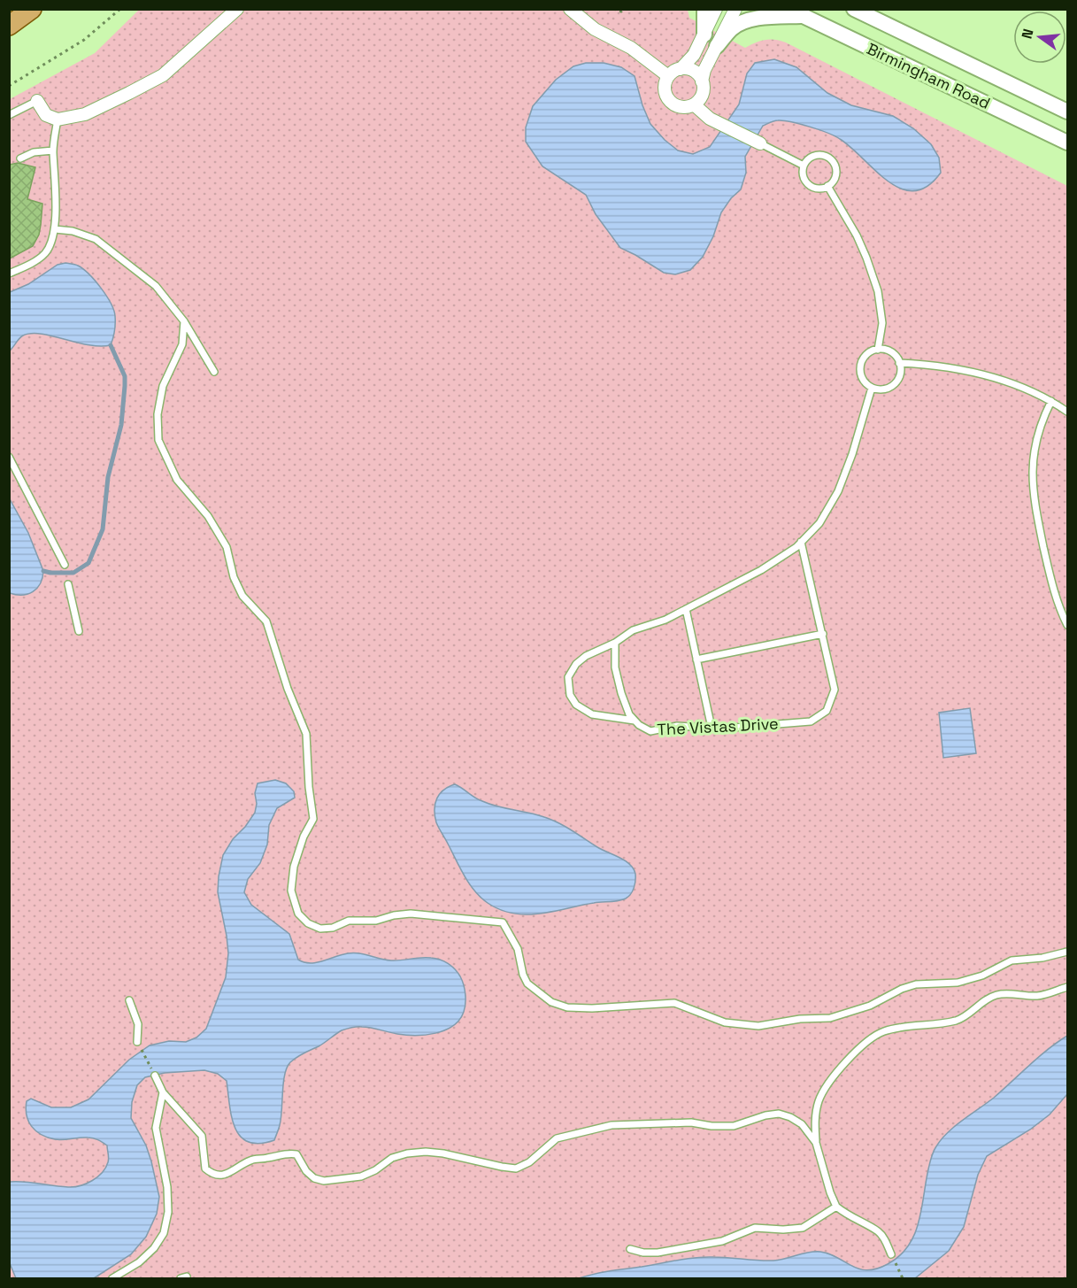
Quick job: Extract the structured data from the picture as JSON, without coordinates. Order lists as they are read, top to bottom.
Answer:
{
  "streets": {
    "street": ["Birmingham Road"],
    "lane": ["The Vistas Drive"]
  },
  "north": "left"
}
